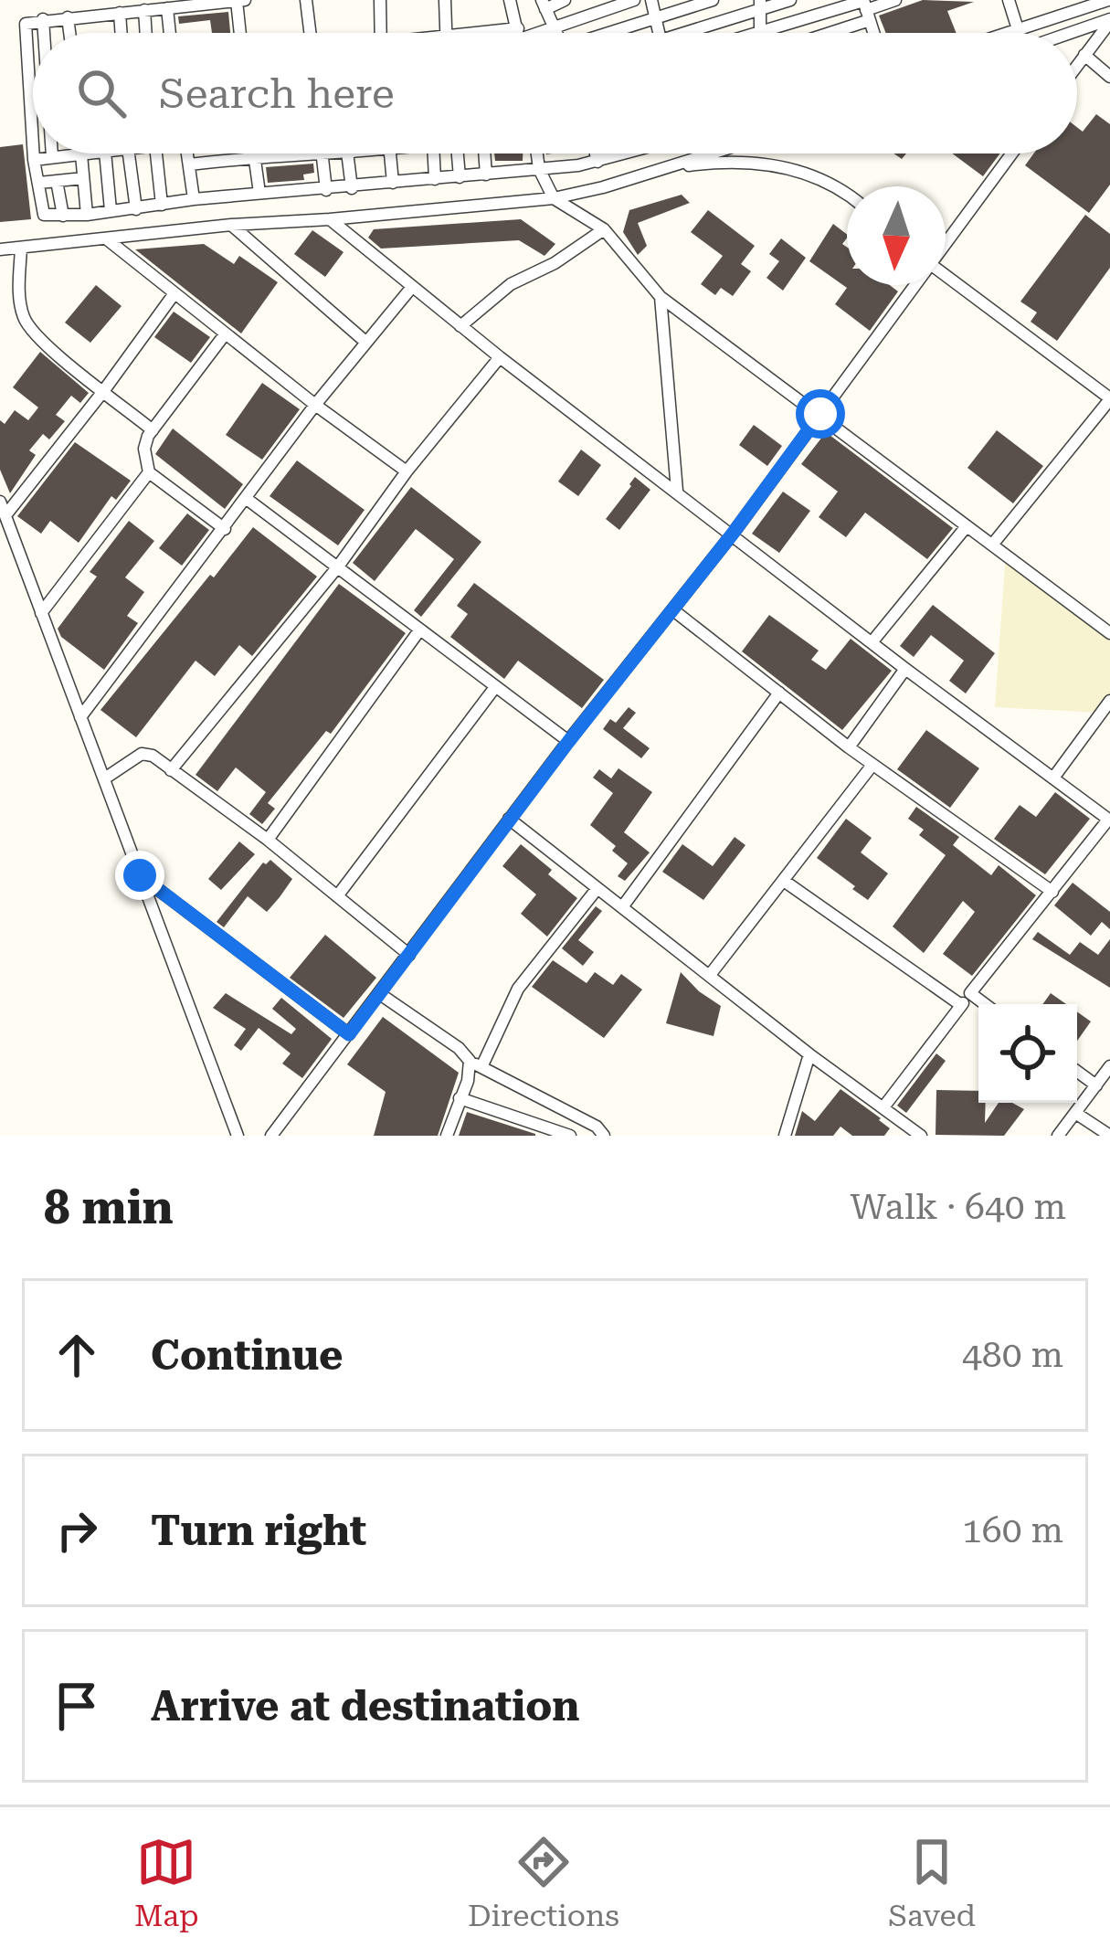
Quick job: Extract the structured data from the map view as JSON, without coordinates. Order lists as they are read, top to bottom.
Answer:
{
  "north": "bottom",
  "page": {
    "search": "Search here",
    "heading": ["8 min", "Walk · 640 m"],
    "list": [
      ["Continue", "480 m"],
      ["Turn right", "160 m"],
      "Arrive at destination"
    ],
    "nav": ["Map", "Directions", "Saved"]
  }
}
